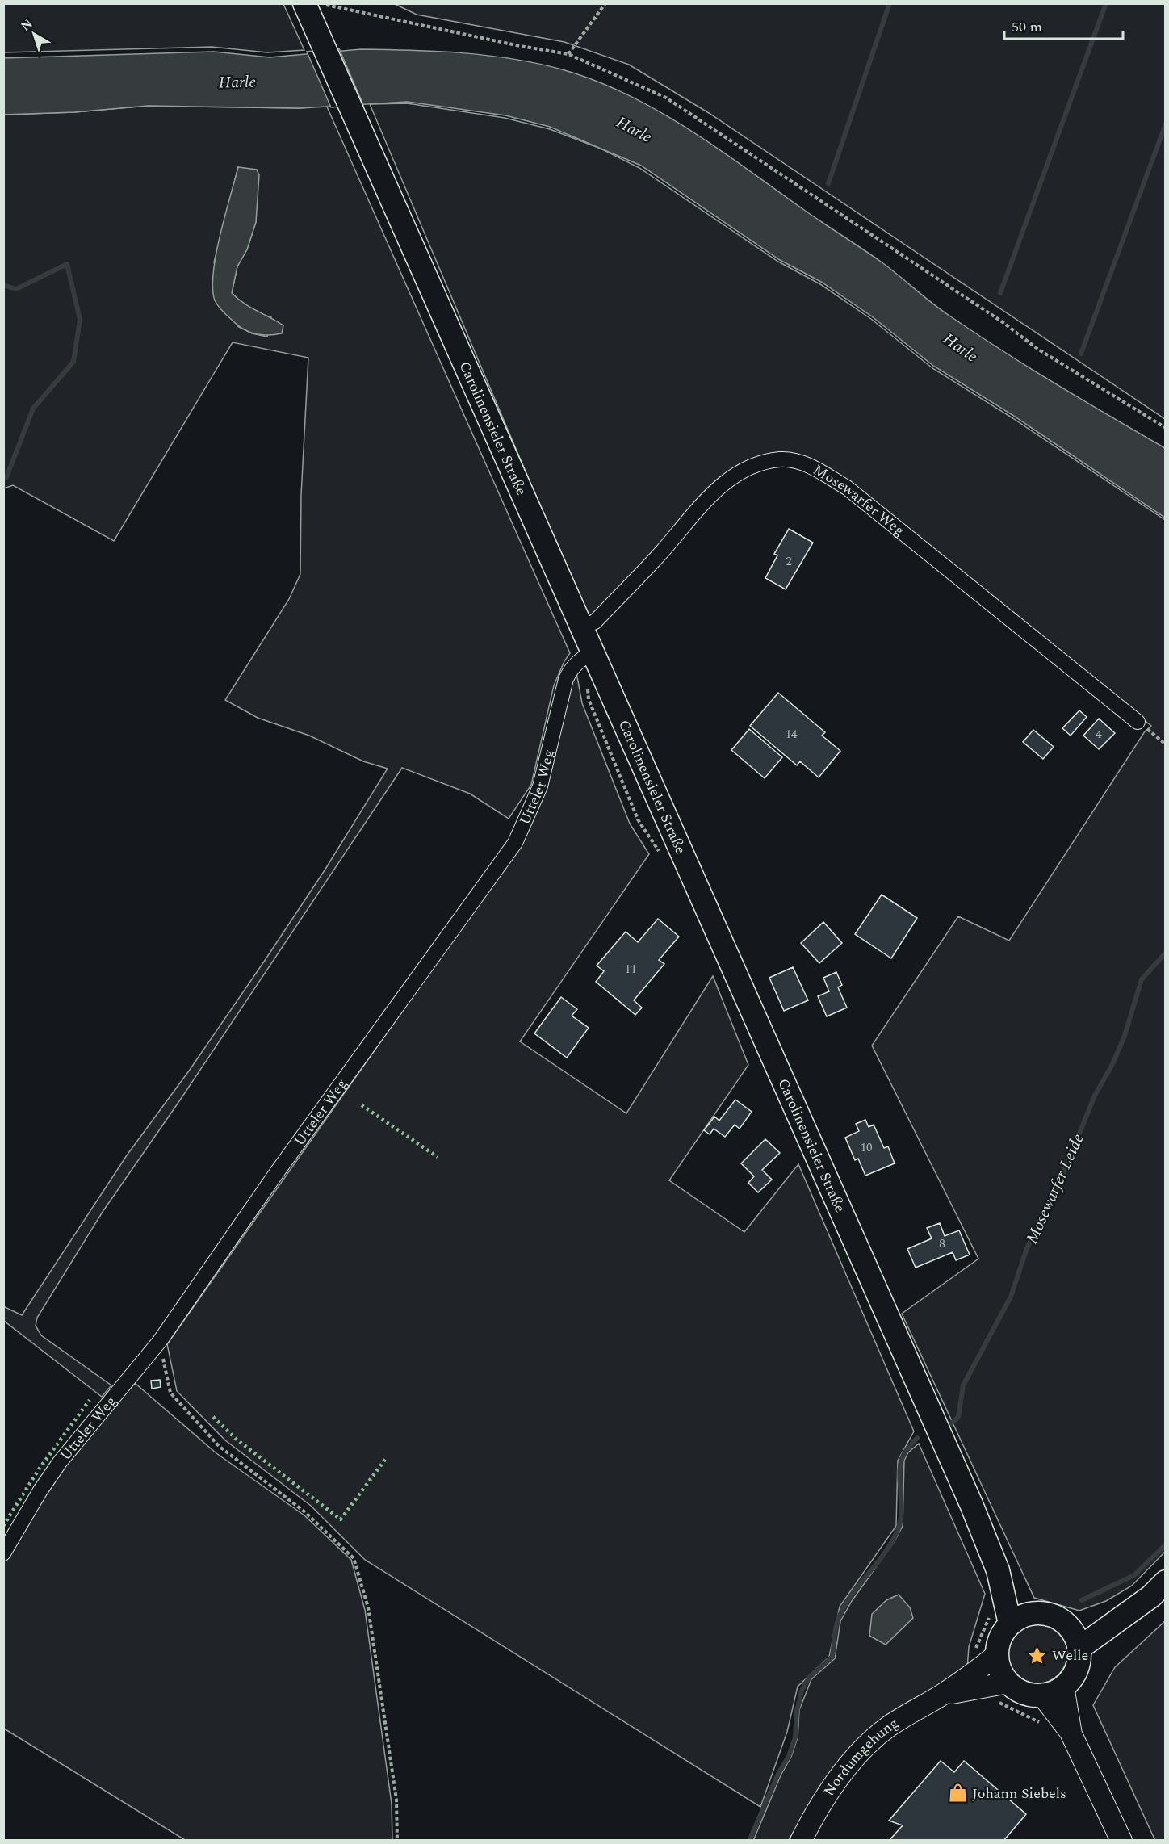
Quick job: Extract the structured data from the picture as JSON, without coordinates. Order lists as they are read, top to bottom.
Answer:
{
  "streets": {
    "main road": ["Carolinensieler Straße", "Nordumgehung"],
    "street": ["Mosewarfer Weg", "Utteler Weg"]
  },
  "crossings": [
    ["Carolinensieler Straße", "Mosewarfer Weg"],
    ["Carolinensieler Straße", "Utteler Weg"],
    ["Carolinensieler Straße", "Nordumgehung"]
  ],
  "water": ["Harle", "Mosewarfer Leide"],
  "places": {
    "place": ["Welle"],
    "shop": ["Johann Siebels"]
  },
  "house_numbers": [
    "2",
    "14",
    "4",
    "11",
    "10",
    "8"
  ],
  "scale_bar": "50 m",
  "north": "top left"
}
